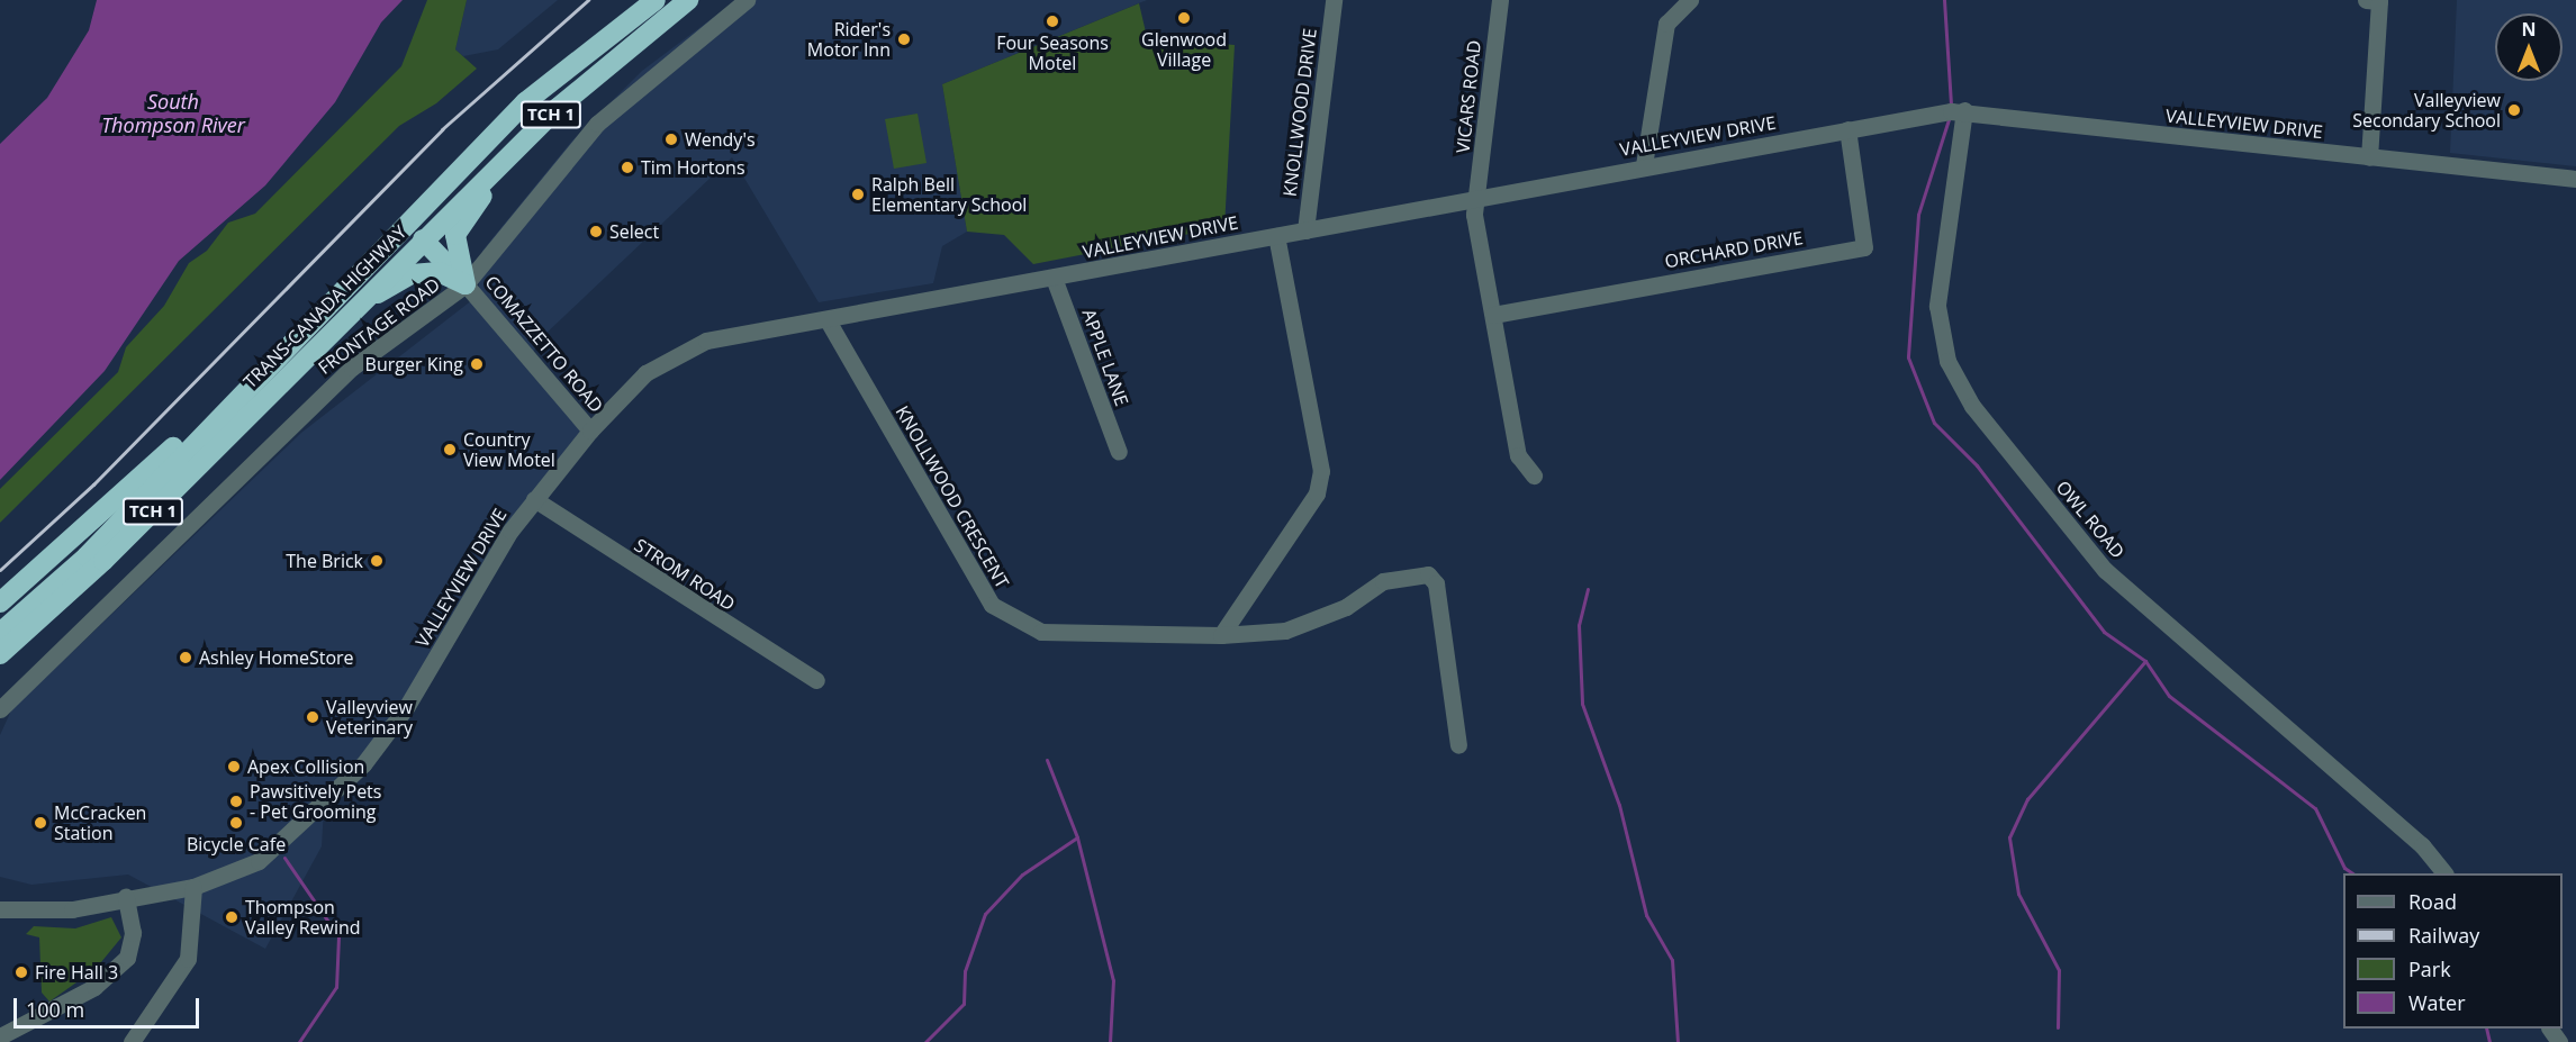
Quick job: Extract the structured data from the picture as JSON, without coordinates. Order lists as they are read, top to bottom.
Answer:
{
  "streets": {
    "highway": ["TCH 1", "TRANS-CANADA HIGHWAY"],
    "street": [
      "VICARS ROAD",
      "KNOLLWOOD DRIVE",
      "VALLEYVIEW DRIVE",
      "ORCHARD DRIVE",
      "FRONTAGE ROAD",
      "COMAZZETTO ROAD",
      "APPLE LANE",
      "KNOLLWOOD CRESCENT",
      "OWL ROAD",
      "STROM ROAD"
    ]
  },
  "crossings": [
    ["VICARS ROAD", "VALLEYVIEW DRIVE"],
    ["KNOLLWOOD DRIVE", "VALLEYVIEW DRIVE"],
    ["VALLEYVIEW DRIVE", "ORCHARD DRIVE"],
    ["VALLEYVIEW DRIVE", "COMAZZETTO ROAD"],
    ["VALLEYVIEW DRIVE", "APPLE LANE"],
    ["VALLEYVIEW DRIVE", "KNOLLWOOD CRESCENT"],
    ["VALLEYVIEW DRIVE", "OWL ROAD"],
    ["VALLEYVIEW DRIVE", "STROM ROAD"],
    ["FRONTAGE ROAD", "COMAZZETTO ROAD"]
  ],
  "water": ["South Thompson River"],
  "places": [
    "Glenwood Village",
    "Four Seasons Motel",
    "Rider's Motor Inn",
    "Valleyview Secondary School",
    "Wendy's",
    "Tim Hortons",
    "Ralph Bell Elementary School",
    "Select",
    "Burger King",
    "Country View Motel",
    "The Brick",
    "Ashley HomeStore",
    "Valleyview Veterinary",
    "Apex Collision",
    "Pawsitively Pets - Pet Grooming",
    "McCracken Station",
    "Bicycle Cafe",
    "Thompson Valley Rewind",
    "Fire Hall 3"
  ],
  "legend": [
    "Road",
    "Railway",
    "Park",
    "Water"
  ],
  "scale_bar": "100 m",
  "north": "top"
}
